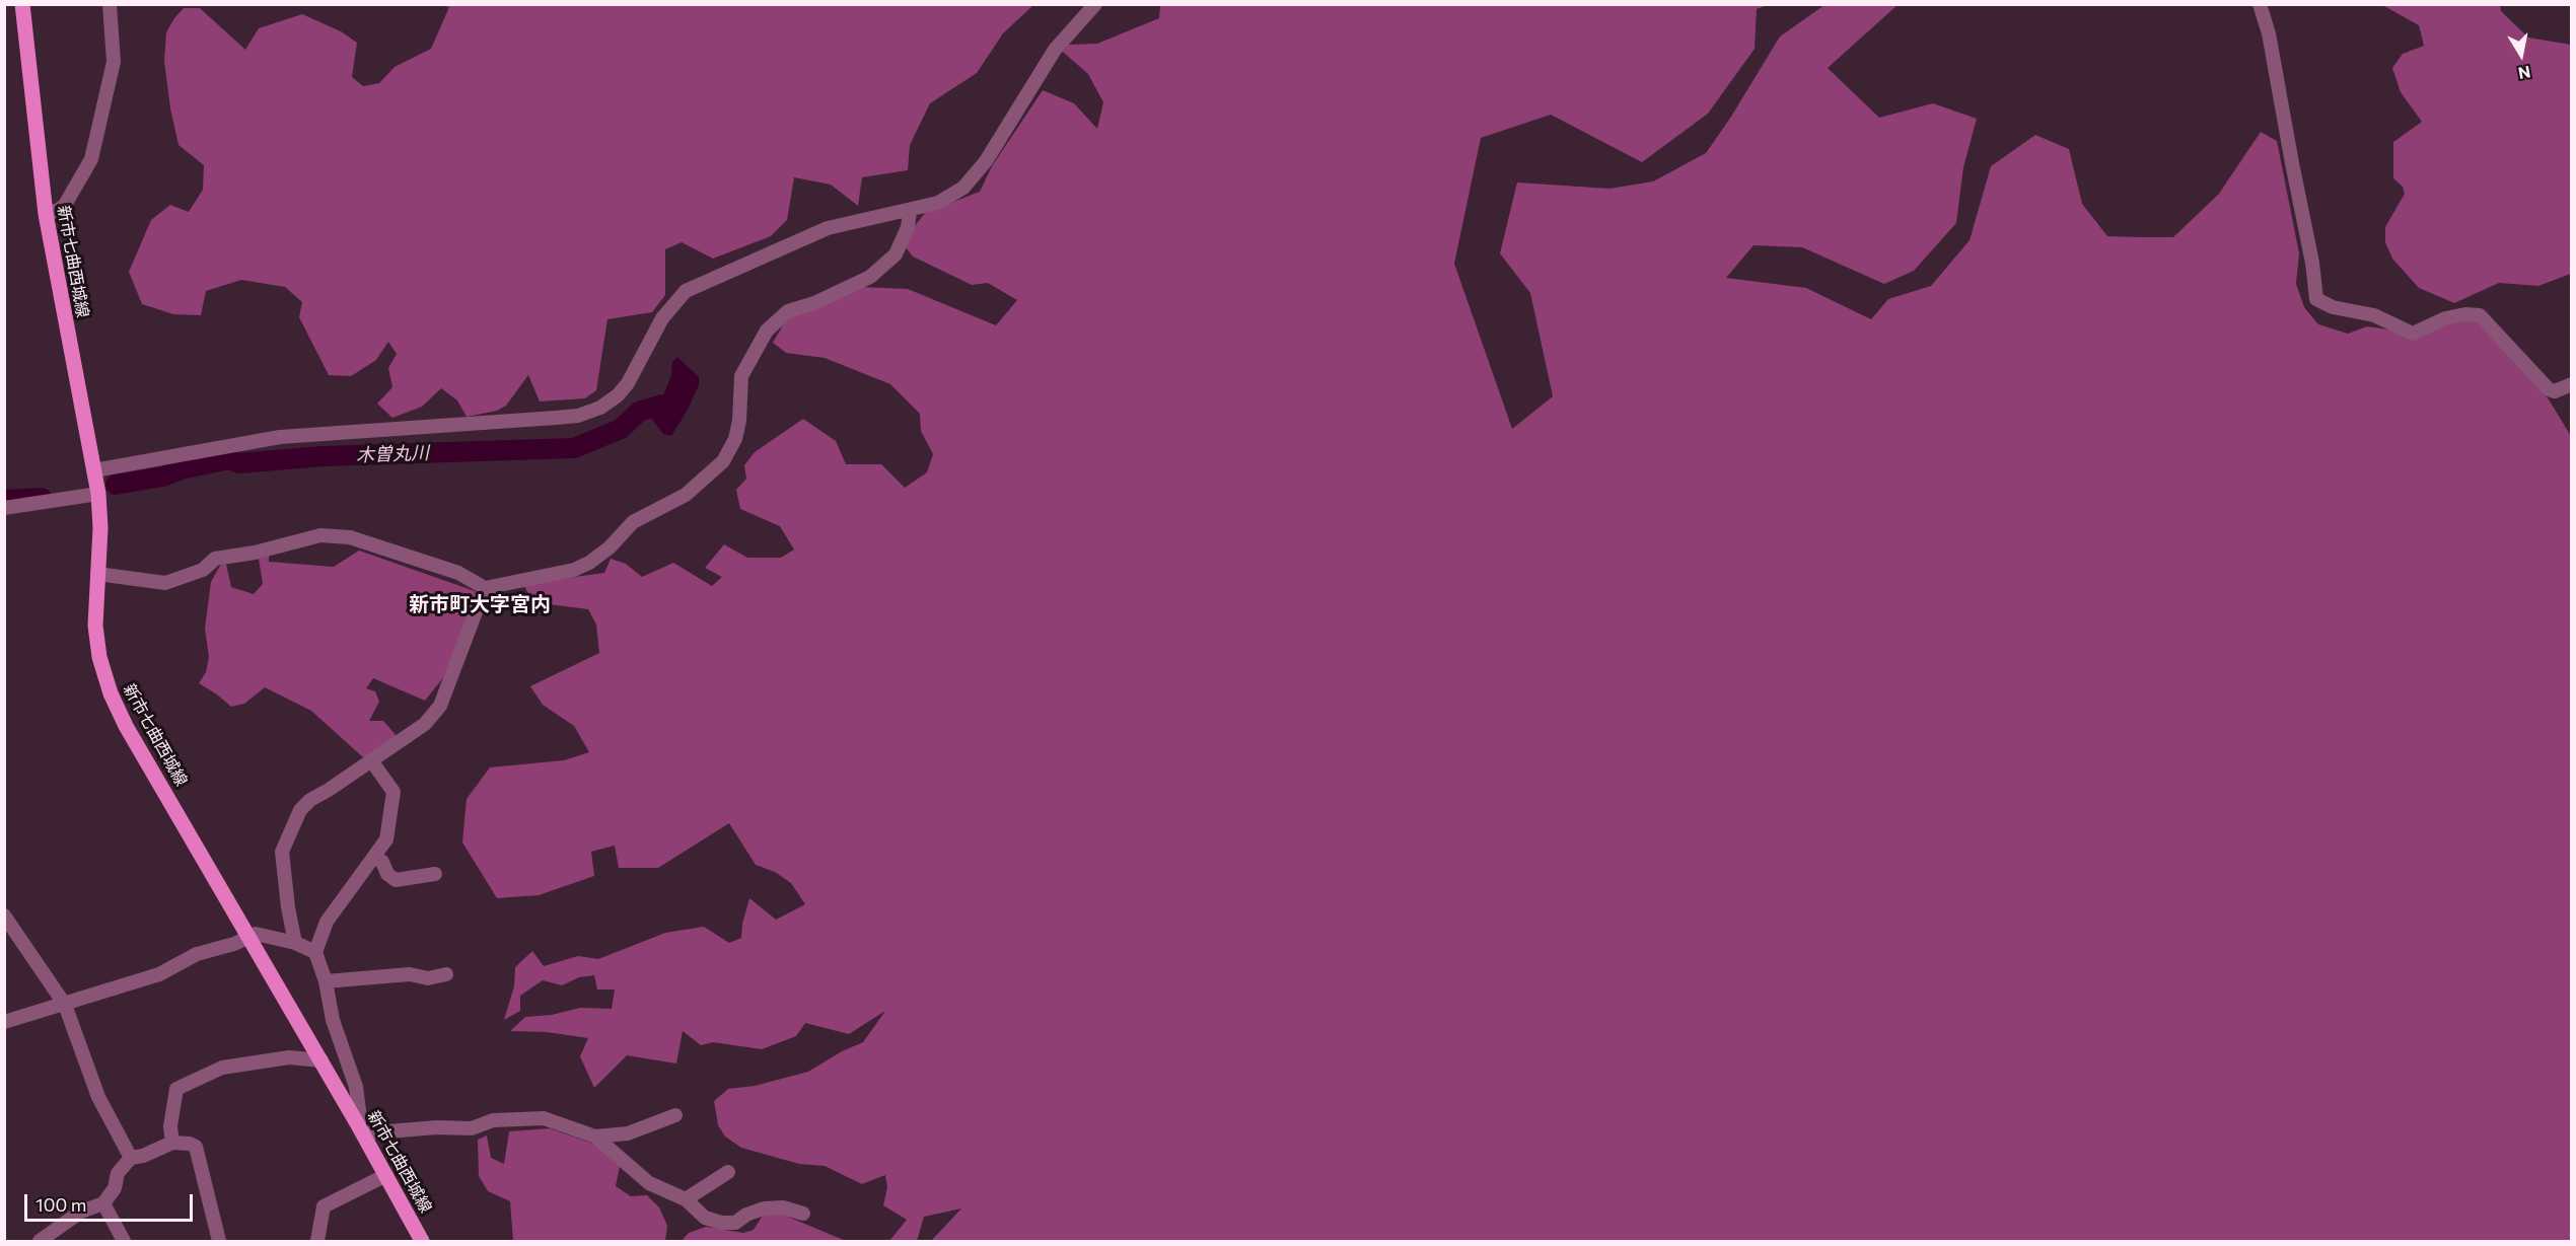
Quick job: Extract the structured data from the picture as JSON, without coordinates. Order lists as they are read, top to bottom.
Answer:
{
  "streets": {
    "main road": ["新市七曲西城線"]
  },
  "districts": ["新市町大字宮内"],
  "water": ["木曽丸川"],
  "scale_bar": "100 m",
  "north": "bottom"
}
